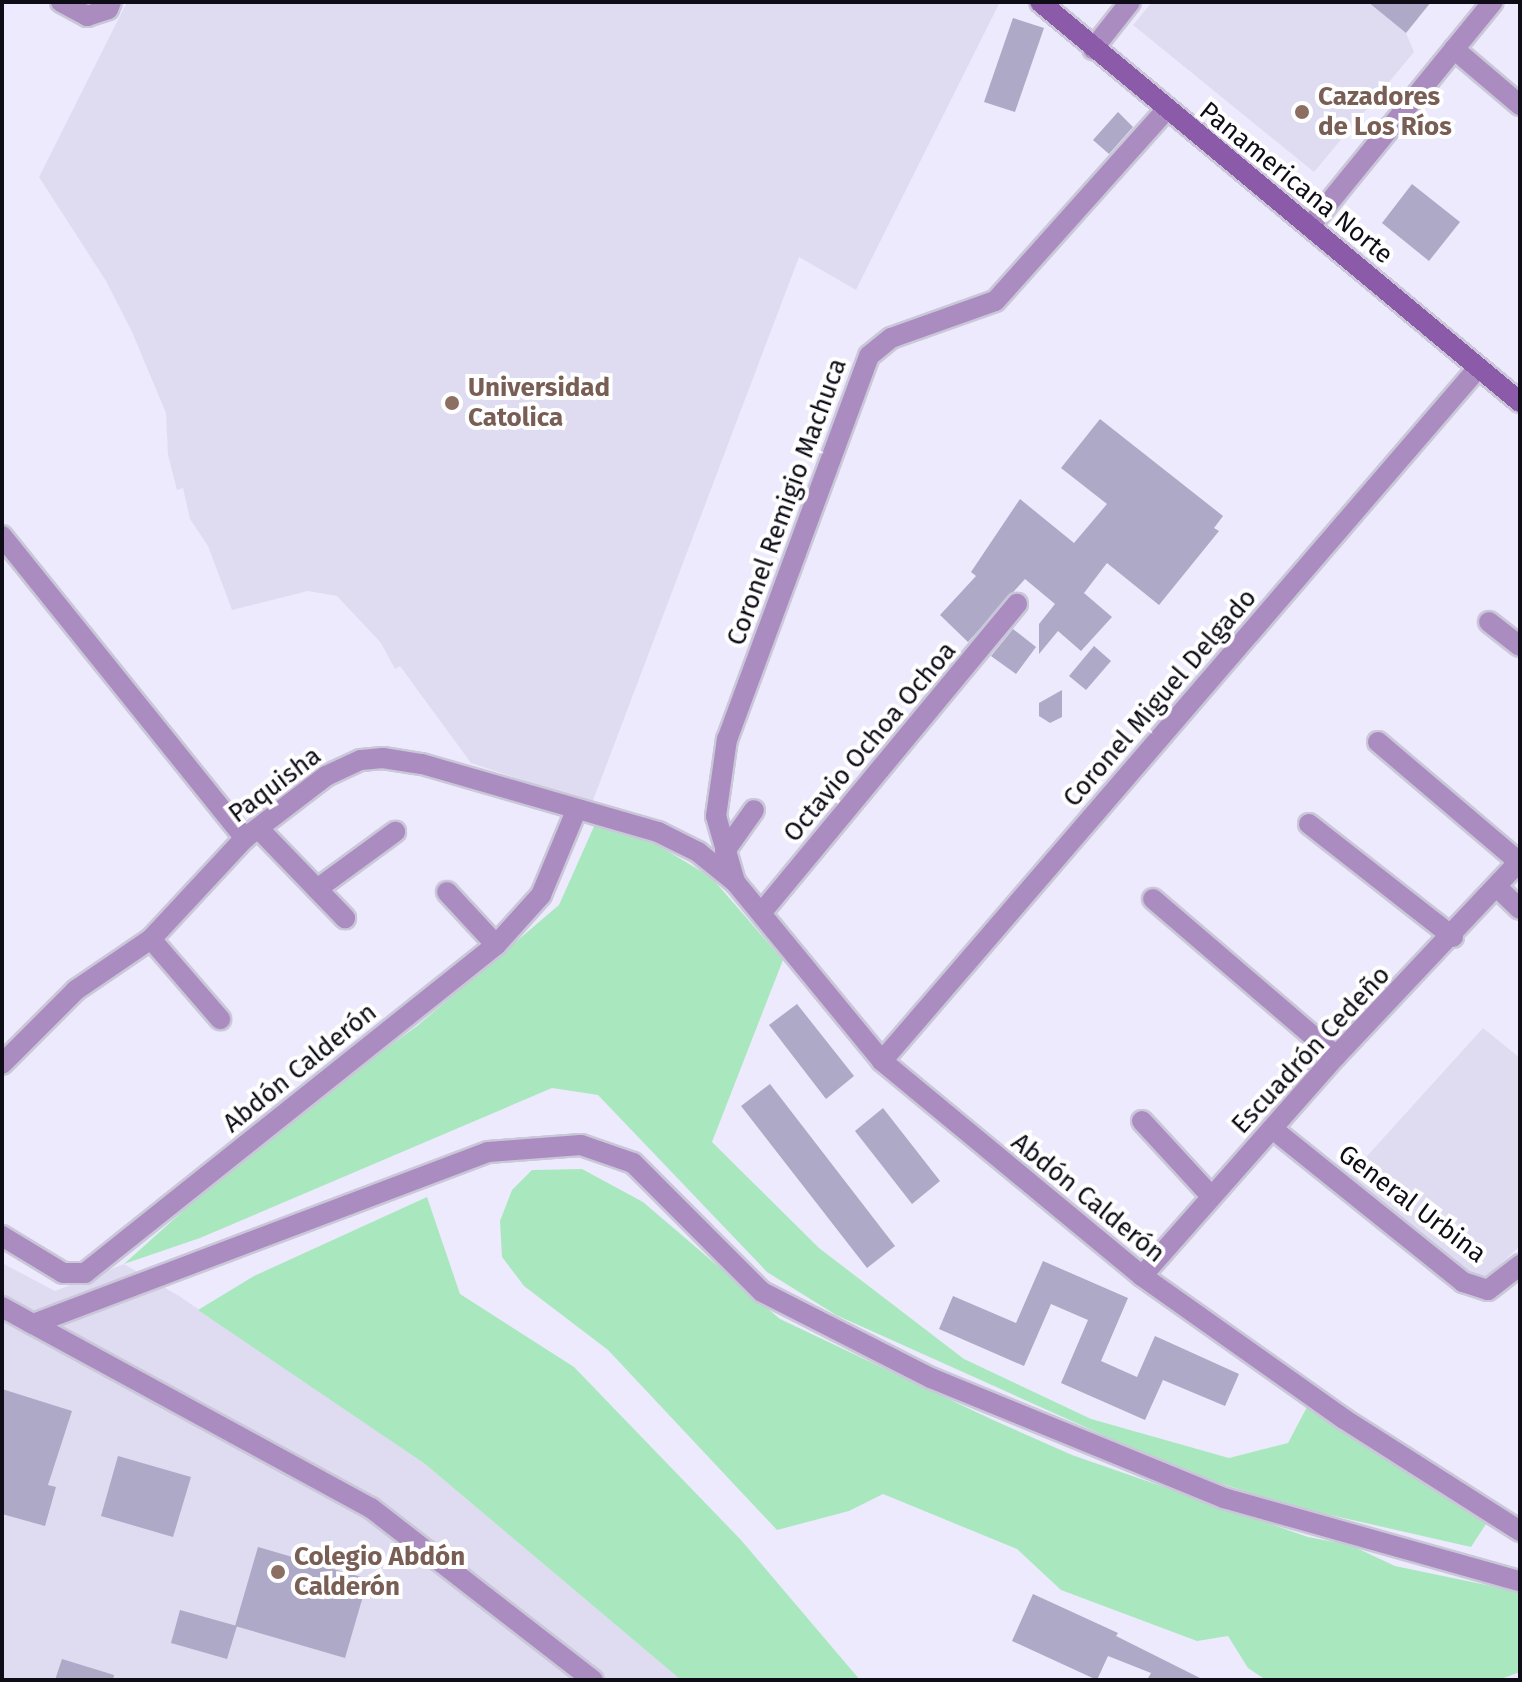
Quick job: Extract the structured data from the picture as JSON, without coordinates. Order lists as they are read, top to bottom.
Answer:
{
  "streets": {
    "main road": ["Panamericana Norte"],
    "street": [
      "Coronel Remigio Machuca",
      "Coronel Miguel Delgado",
      "Octavio Ochoa Ochoa",
      "Paquisha",
      "Escuadrón Cedeño",
      "Abdón Calderón",
      "General Urbina"
    ]
  },
  "crossings": [
    ["Panamericana Norte", "Coronel Remigio Machuca"],
    ["Panamericana Norte", "Coronel Miguel Delgado"],
    ["Coronel Remigio Machuca", "Abdón Calderón"],
    ["Coronel Miguel Delgado", "Abdón Calderón"],
    ["Octavio Ochoa Ochoa", "Abdón Calderón"],
    ["Paquisha", "Abdón Calderón"],
    ["Escuadrón Cedeño", "Abdón Calderón"],
    ["Escuadrón Cedeño", "General Urbina"]
  ],
  "places": ["Cazadores de Los Ríos", "Universidad Catolica", "Colegio Abdón Calderón"]
}
